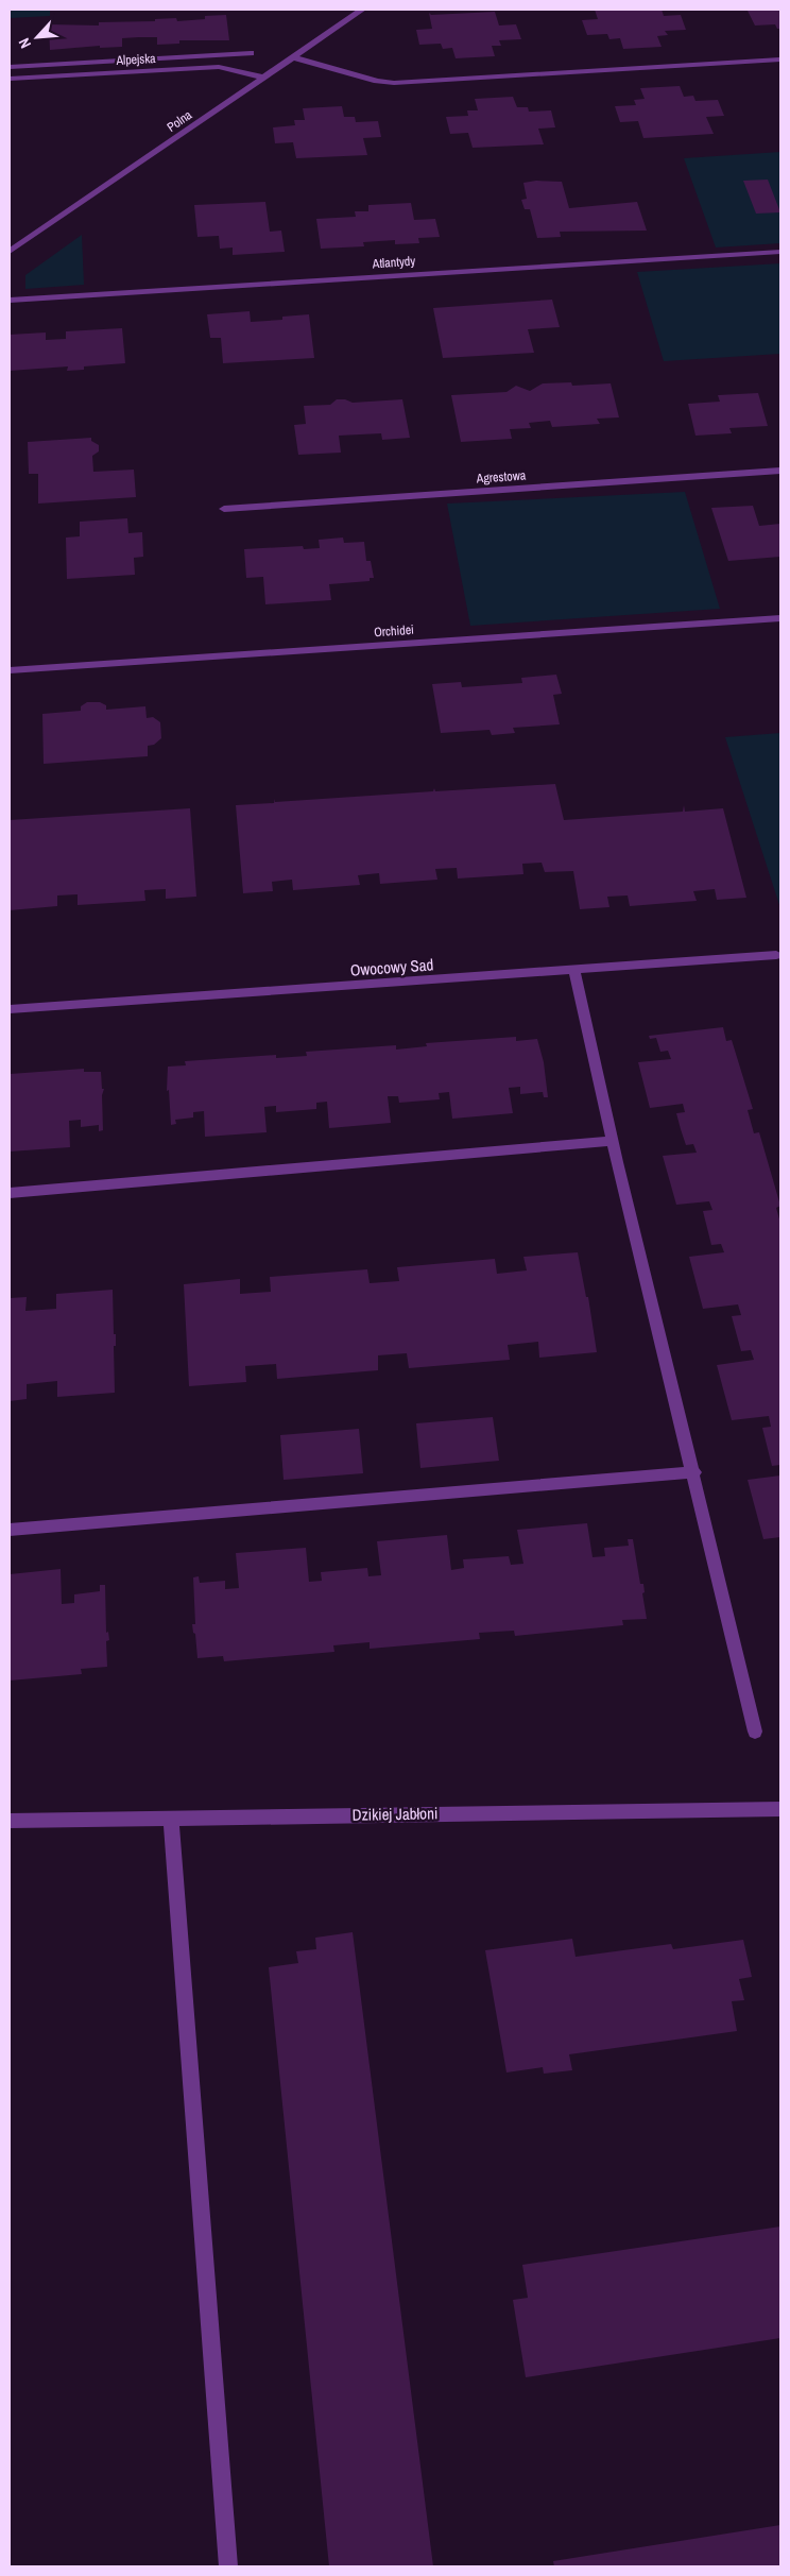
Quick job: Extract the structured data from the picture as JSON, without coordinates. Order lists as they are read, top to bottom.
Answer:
{
  "streets": {
    "street": [
      "Alpejska",
      "Polna",
      "Atlantydy",
      "Agrestowa",
      "Orchidei",
      "Owocowy Sad",
      "Dzikiej Jabłoni"
    ]
  },
  "crossings": [
    ["Alpejska", "Polna"]
  ],
  "north": "bottom left"
}
